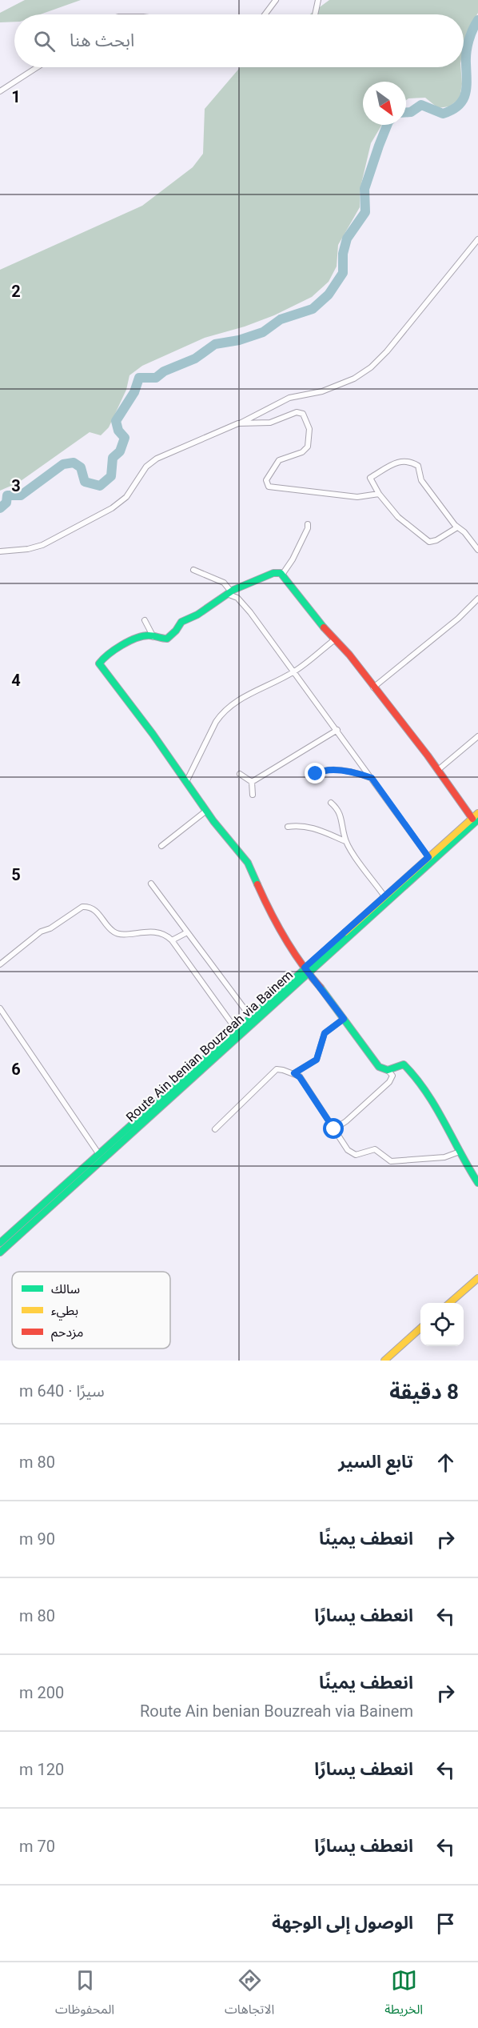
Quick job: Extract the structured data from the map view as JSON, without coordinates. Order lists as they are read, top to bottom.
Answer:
{
  "streets": {
    "main road": ["Route Ain benian Bouzreah via Bainem"]
  },
  "legend": ["سالك", "بطيء", "مزدحم"],
  "north": "bottom right",
  "page": {
    "search": "ابحث هنا",
    "heading": ["8 دقيقة", "سيرًا · 640 m"],
    "list": [
      ["تابع السير", "80 m"],
      ["انعطف يمينًا", "90 m"],
      ["انعطف يسارًا", "80 m"],
      ["انعطف يمينًا", "Route Ain benian Bouzreah via Bainem", "200 m"],
      ["انعطف يسارًا", "120 m"],
      ["انعطف يسارًا", "70 m"],
      "الوصول إلى الوجهة"
    ],
    "nav": ["الخريطة", "الاتجاهات", "المحفوظات"]
  },
  "grid": {
    "rows": [
      "1",
      "2",
      "3",
      "4",
      "5",
      "6"
    ]
  }
}
